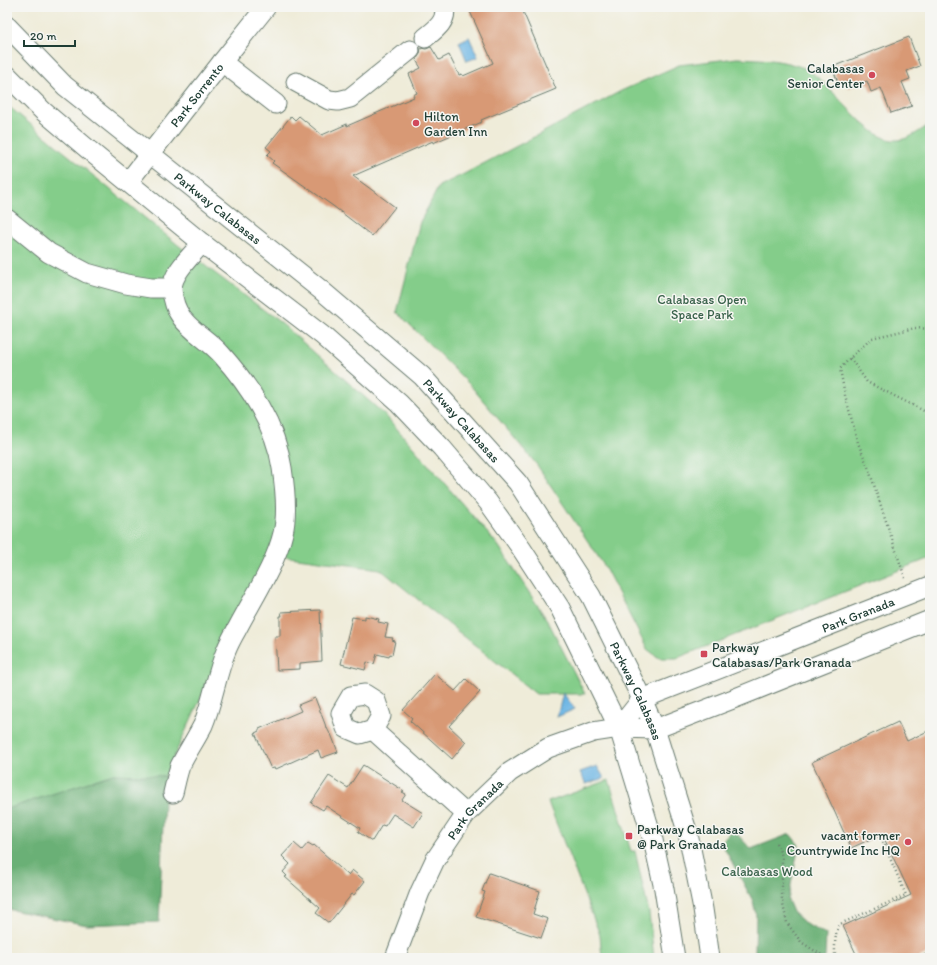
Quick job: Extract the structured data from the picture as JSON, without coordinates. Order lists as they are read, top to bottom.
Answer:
{
  "streets": {
    "street": ["Park Sorrento", "Parkway Calabasas", "Park Granada"]
  },
  "crossings": [
    ["Park Sorrento", "Parkway Calabasas"],
    ["Parkway Calabasas", "Park Granada"]
  ],
  "parks": ["Calabasas Open Space Park", "Calabasas Wood"],
  "places": {
    "other": ["Calabasas Senior Center", "Hilton Garden Inn", "vacant former Countrywide Inc HQ"],
    "transit": ["Parkway Calabasas/Park Granada", "Parkway Calabasas @ Park Granada"]
  },
  "scale_bar": "20 m"
}
